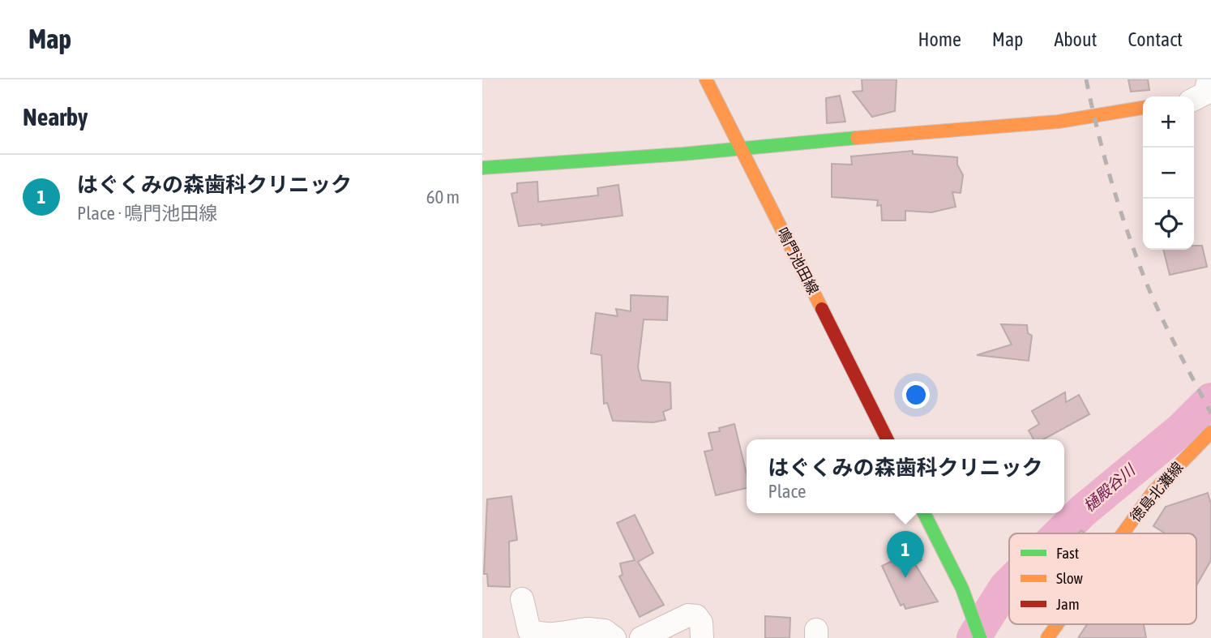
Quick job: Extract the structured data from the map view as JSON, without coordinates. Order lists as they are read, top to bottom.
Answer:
{
  "streets": {
    "main road": ["鳴門池田線", "徳島北灘線"]
  },
  "water": ["樋殿谷川"],
  "legend": ["Fast", "Slow", "Jam"],
  "page": {
    "header": "Map",
    "nav": [
      "Home",
      "Map",
      "About",
      "Contact"
    ],
    "heading": "Nearby",
    "map_buttons": ["+", "−"],
    "list": [
      {
        "mark": "1",
        "name": "はぐくみの森歯科クリニック",
        "note": "Place · 鳴門池田線",
        "value": "60 m"
      }
    ],
    "popup": ["はぐくみの森歯科クリニック", "Place"],
    "pins": "1"
  }
}
